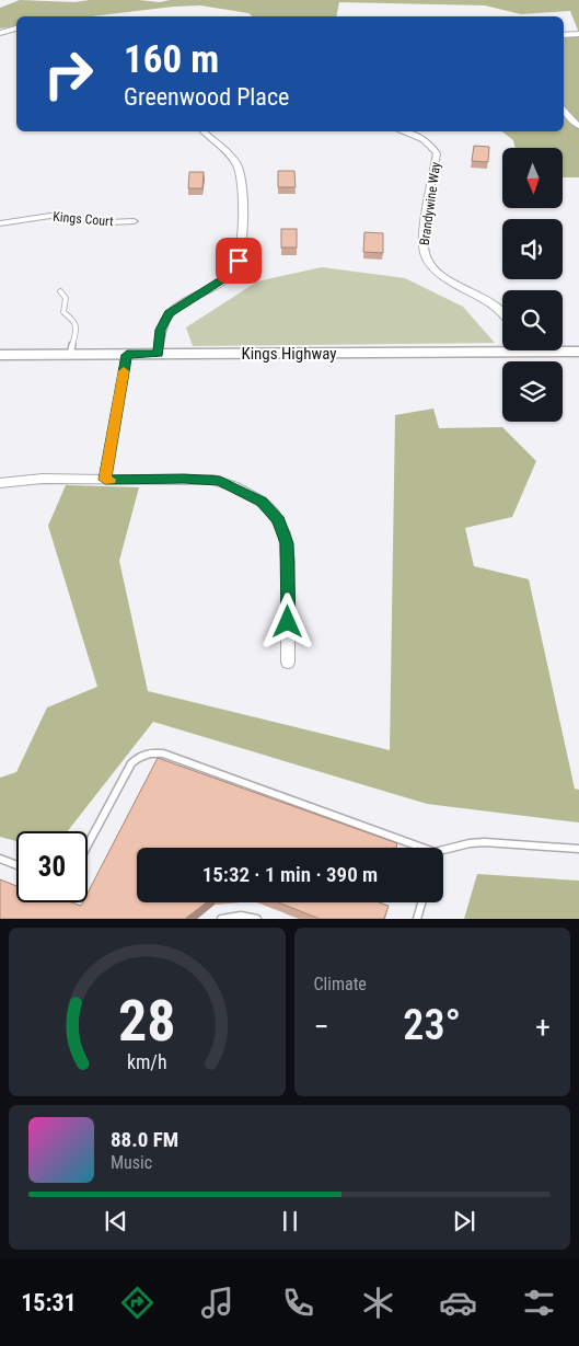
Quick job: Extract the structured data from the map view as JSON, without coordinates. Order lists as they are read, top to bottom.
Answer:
{
  "streets": {
    "street": ["Brandywine Way", "Kings Court", "Kings Highway"]
  },
  "north": "bottom",
  "page": {
    "turn": ["160 m", "Greenwood Place"],
    "limit": "30",
    "trip": "15:32 · 1 min · 390 m",
    "tile": "Climate",
    "heat": ["−", "23°", "+"],
    "song": ["88.0 FM", "Music"],
    "tabs": "15:31",
    "gauge": ["28", "km/h"]
  }
}
